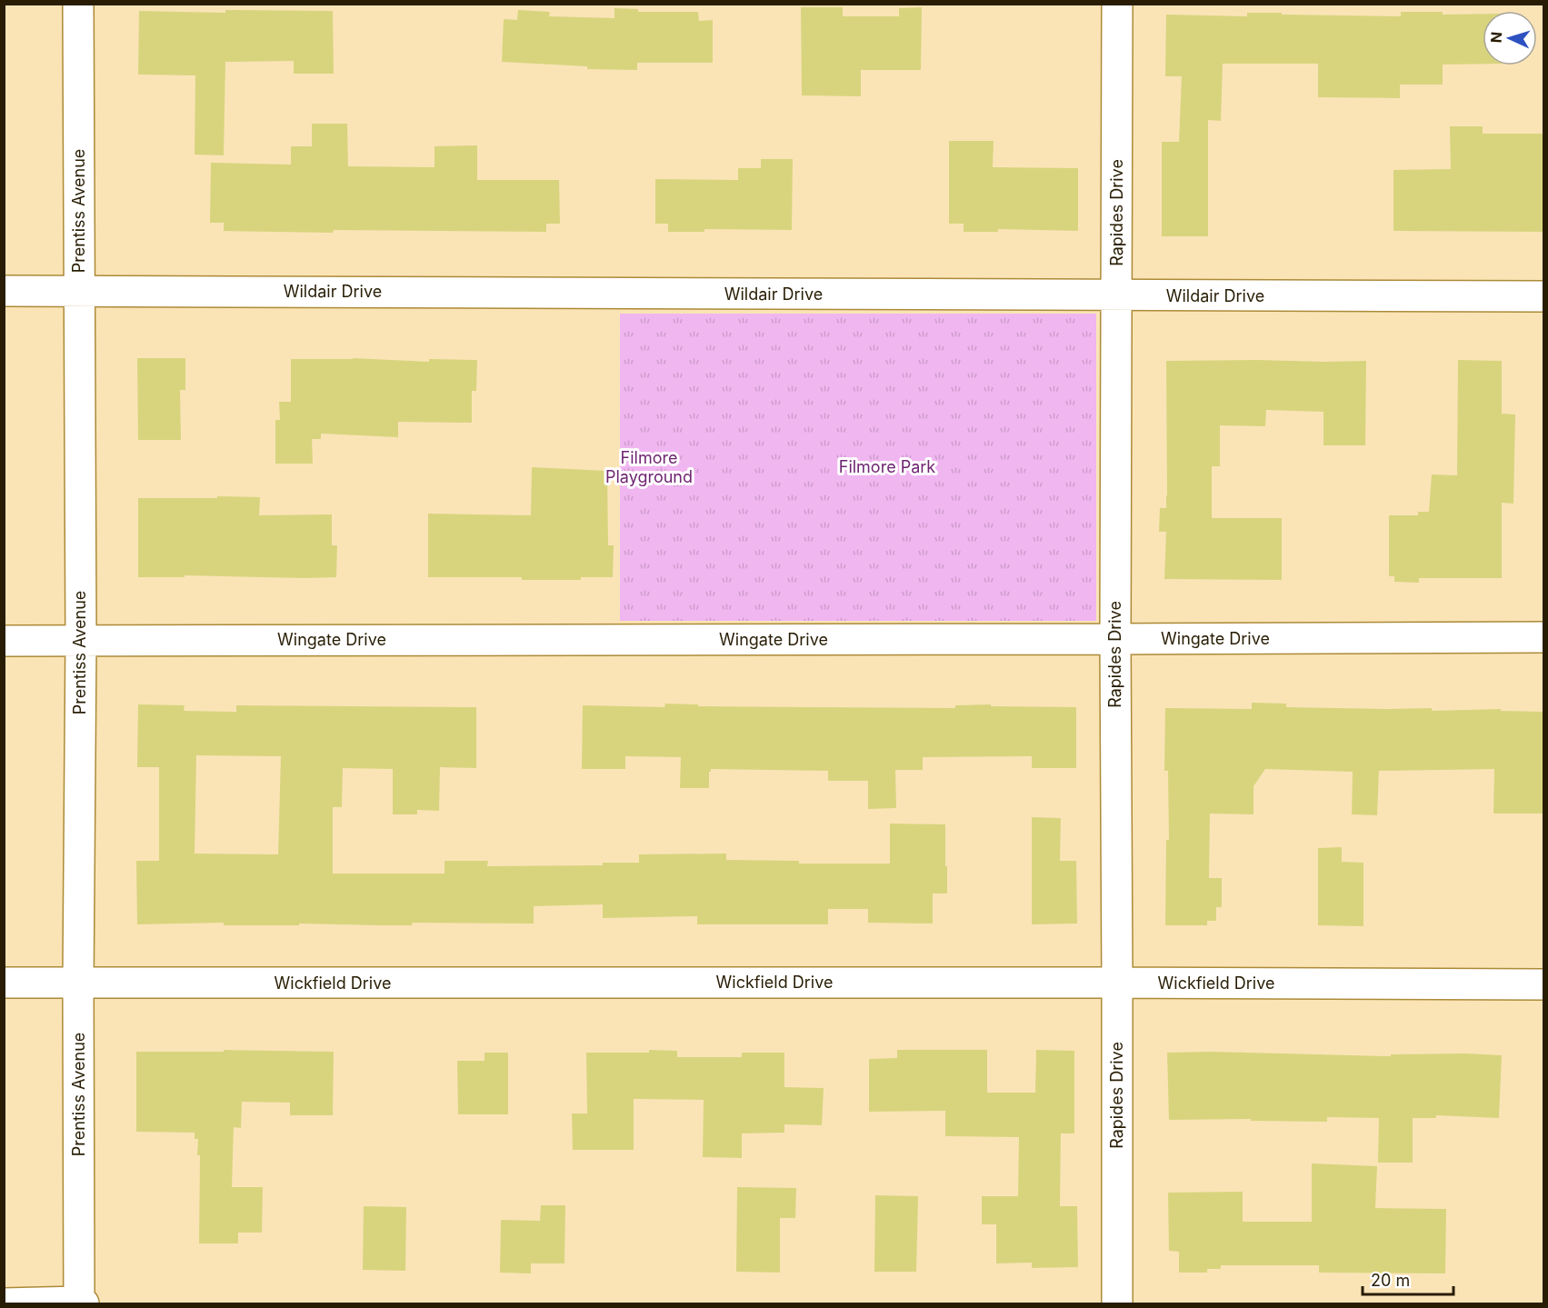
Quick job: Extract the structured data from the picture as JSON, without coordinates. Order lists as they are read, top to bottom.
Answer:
{
  "streets": {
    "street": [
      "Prentiss Avenue",
      "Rapides Drive",
      "Wildair Drive",
      "Wingate Drive",
      "Wickfield Drive"
    ]
  },
  "crossings": [
    ["Prentiss Avenue", "Wildair Drive"],
    ["Prentiss Avenue", "Wingate Drive"],
    ["Prentiss Avenue", "Wickfield Drive"],
    ["Rapides Drive", "Wildair Drive"],
    ["Rapides Drive", "Wingate Drive"],
    ["Rapides Drive", "Wickfield Drive"]
  ],
  "parks": ["Filmore Playground", "Filmore Park"],
  "scale_bar": "20 m",
  "north": "left"
}
